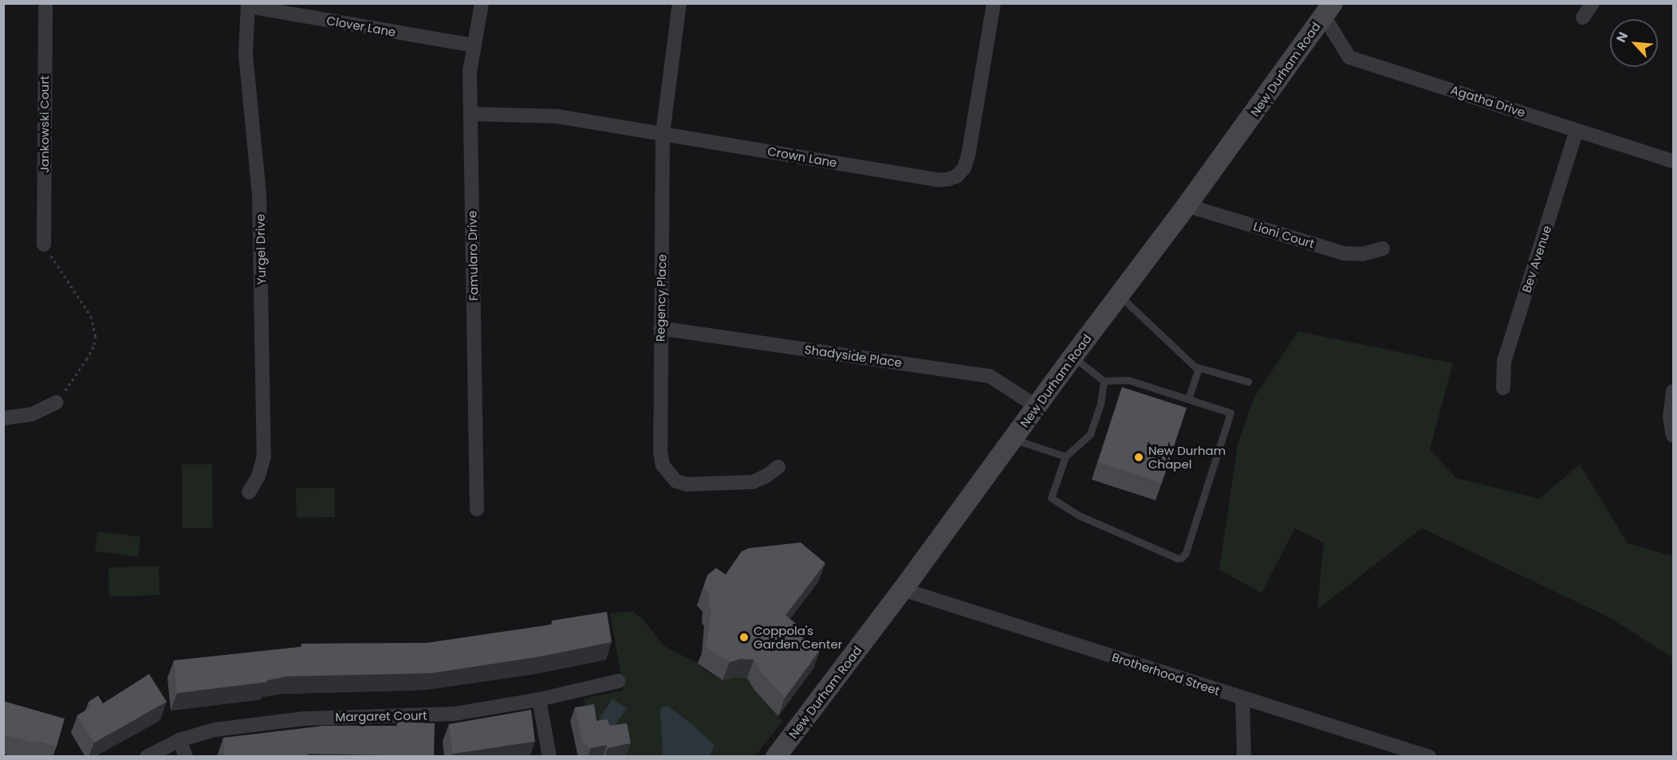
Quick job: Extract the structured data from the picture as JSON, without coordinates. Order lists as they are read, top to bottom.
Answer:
{
  "streets": {
    "main road": ["New Durham Road"],
    "street": [
      "Clover Lane",
      "Agatha Drive",
      "Jankowski Court",
      "Crown Lane",
      "Lioni Court",
      "Yurgel Drive",
      "Famularo Drive",
      "Bev Avenue",
      "Regency Place",
      "Shadyside Place",
      "Brotherhood Street",
      "Margaret Court"
    ]
  },
  "crossings": [
    ["Clover Lane", "Yurgel Drive"],
    ["Clover Lane", "Famularo Drive"],
    ["New Durham Road", "Agatha Drive"],
    ["New Durham Road", "Lioni Court"],
    ["New Durham Road", "Shadyside Place"],
    ["New Durham Road", "Brotherhood Street"],
    ["Agatha Drive", "Bev Avenue"],
    ["Crown Lane", "Famularo Drive"],
    ["Crown Lane", "Regency Place"],
    ["Regency Place", "Shadyside Place"]
  ],
  "places": ["New Durham Chapel", "Coppola's Garden Center"],
  "north": "top left"
}
